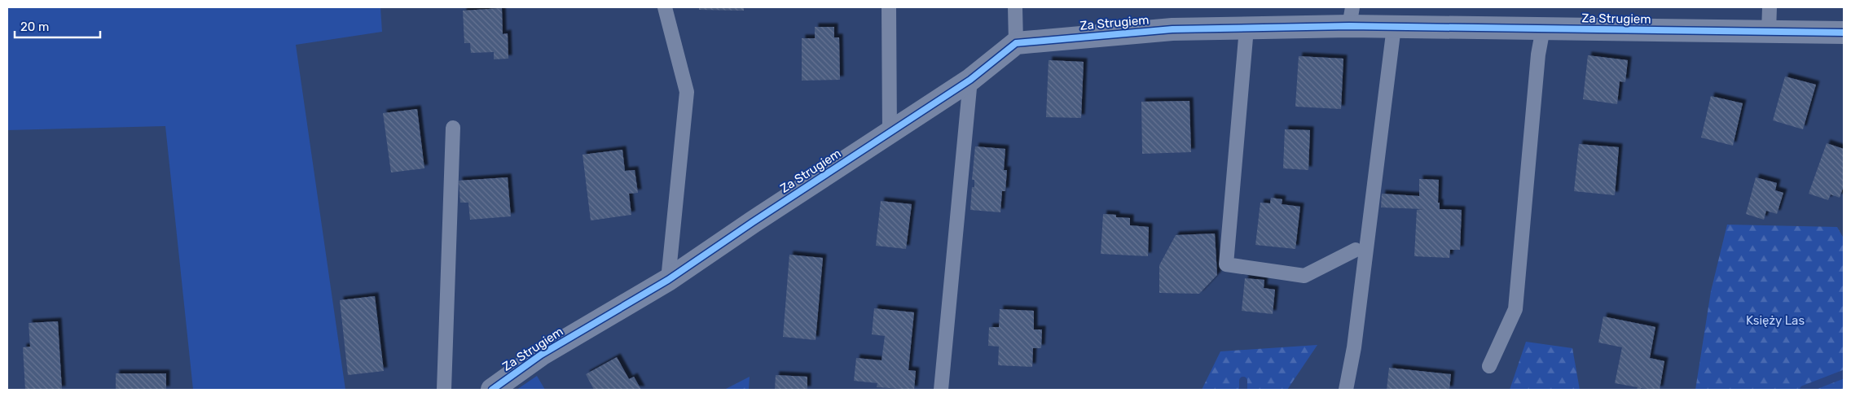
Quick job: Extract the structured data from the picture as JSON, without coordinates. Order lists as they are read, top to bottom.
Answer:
{
  "streets": {
    "street": ["Za Strugiem"]
  },
  "parks": ["Księży Las"],
  "scale_bar": "20 m"
}
